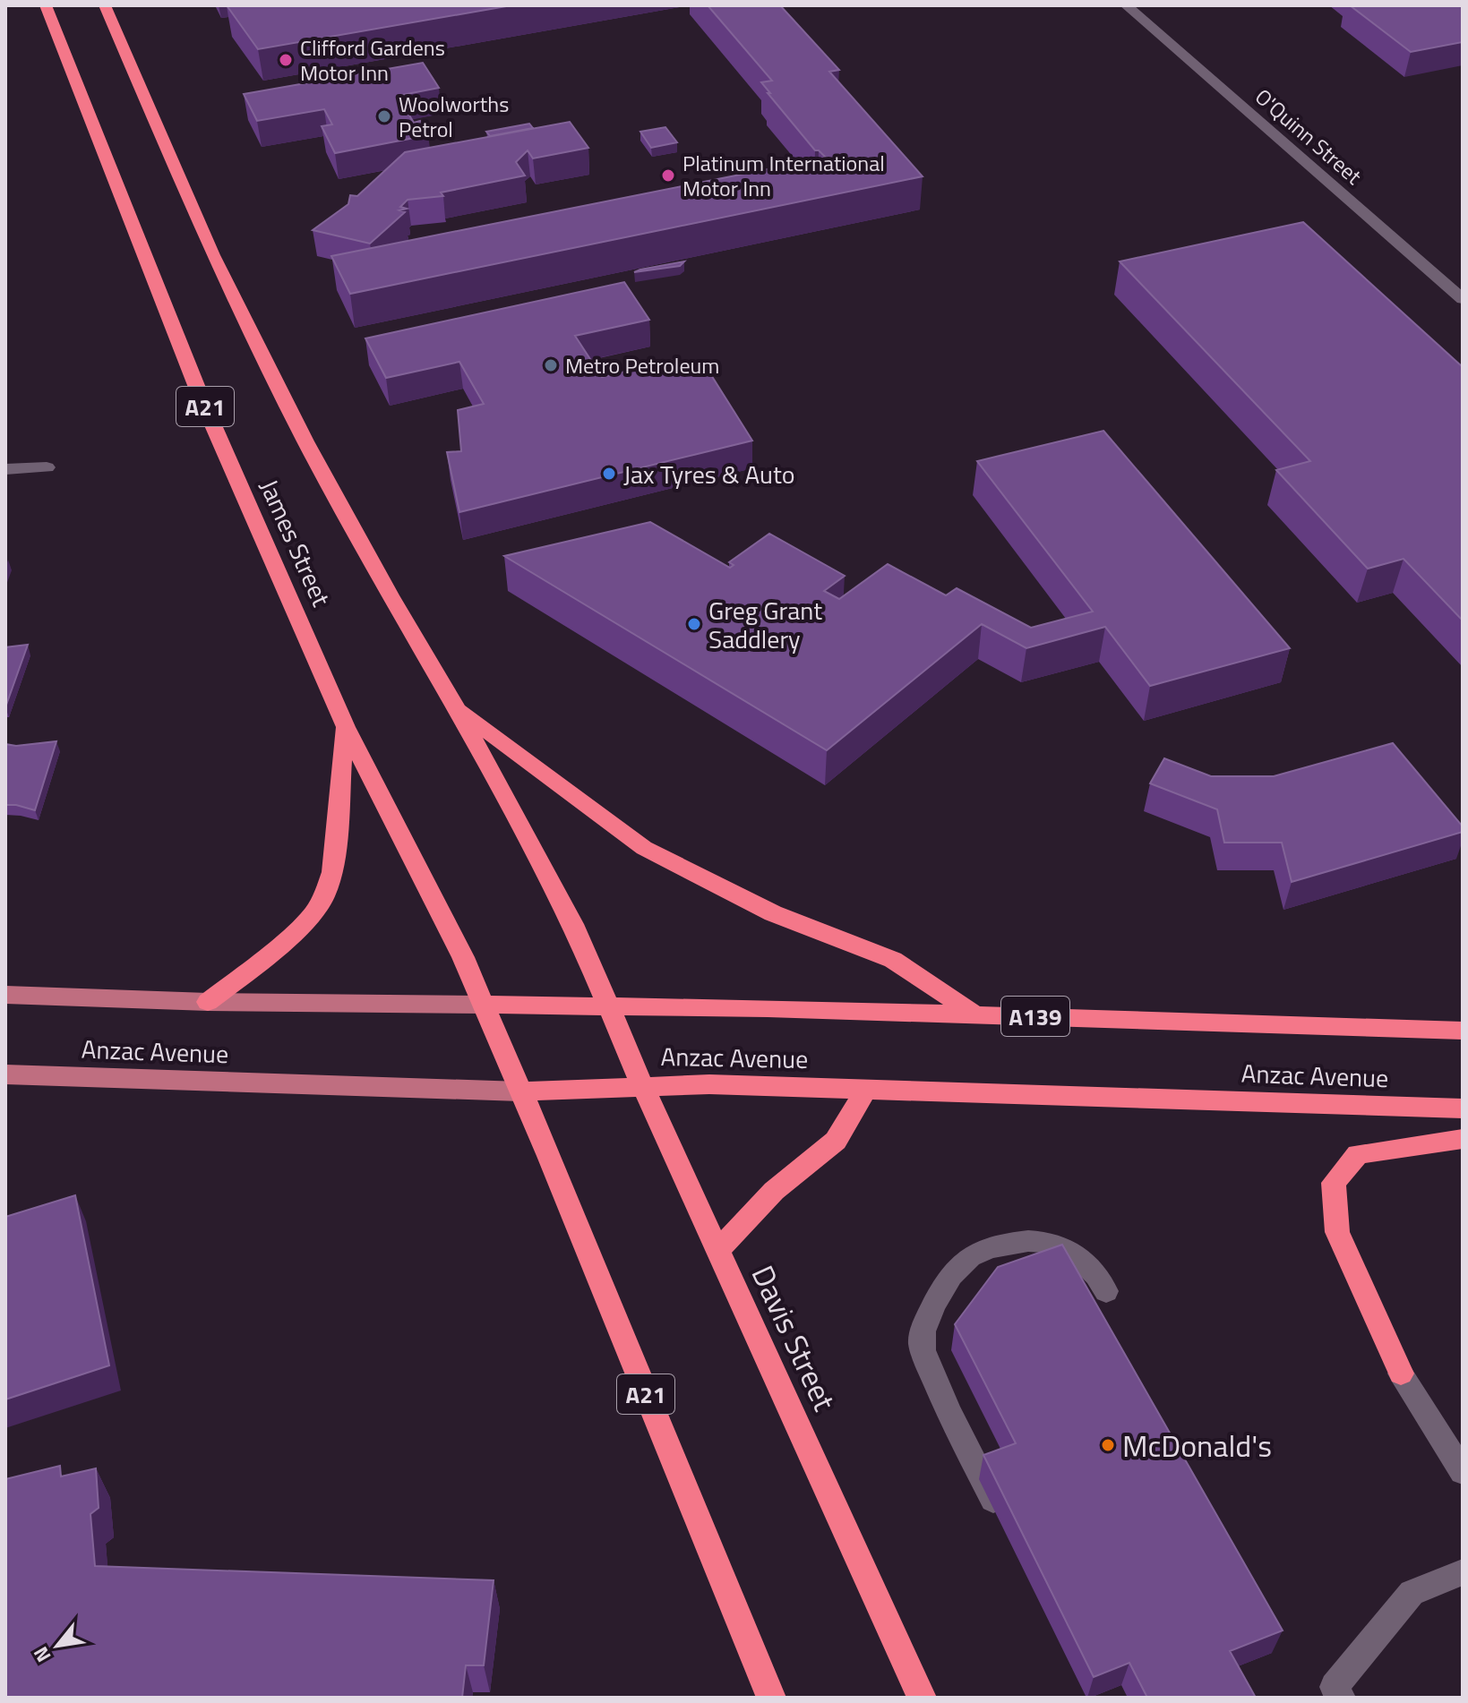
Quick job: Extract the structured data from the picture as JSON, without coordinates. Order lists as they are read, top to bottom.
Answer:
{
  "streets": {
    "highway": [
      "A21",
      "James Street",
      "A139",
      "Anzac Avenue",
      "Davis Street"
    ],
    "street": ["O'Quinn Street"]
  },
  "crossings": [
    ["A21", "James Street"],
    ["A21", "Anzac Avenue"],
    ["James Street", "Anzac Avenue"],
    ["James Street", "Davis Street"],
    ["Anzac Avenue", "Davis Street"]
  ],
  "places": [
    "Clifford Gardens Motor Inn",
    "Woolworths Petrol",
    "Platinum International Motor Inn",
    "Metro Petroleum",
    "Jax Tyres & Auto",
    "Greg Grant Saddlery",
    "McDonald's"
  ],
  "north": "bottom left"
}
